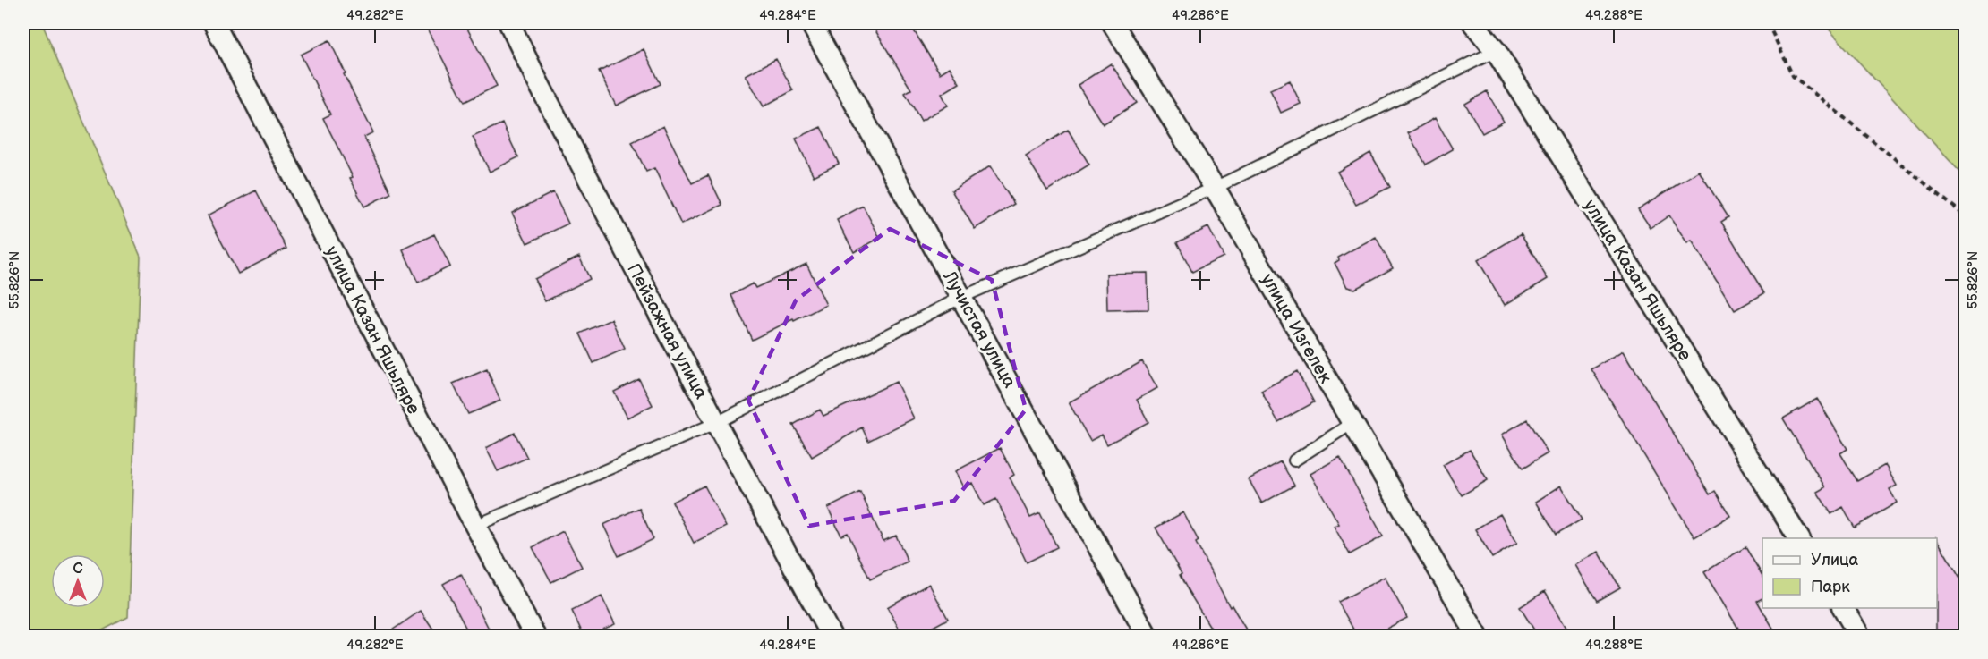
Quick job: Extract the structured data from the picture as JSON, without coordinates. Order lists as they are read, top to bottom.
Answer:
{
  "streets": {
    "street": [
      "улица Казан Яшьляре",
      "улица Изгелек",
      "Лучистая улица",
      "Пейзажная улица"
    ]
  },
  "legend": ["Улица", "Парк"],
  "north": "top",
  "coordinates": [
    "49.282°E",
    "49.284°E",
    "49.286°E",
    "49.288°E",
    "55.826°N"
  ]
}
